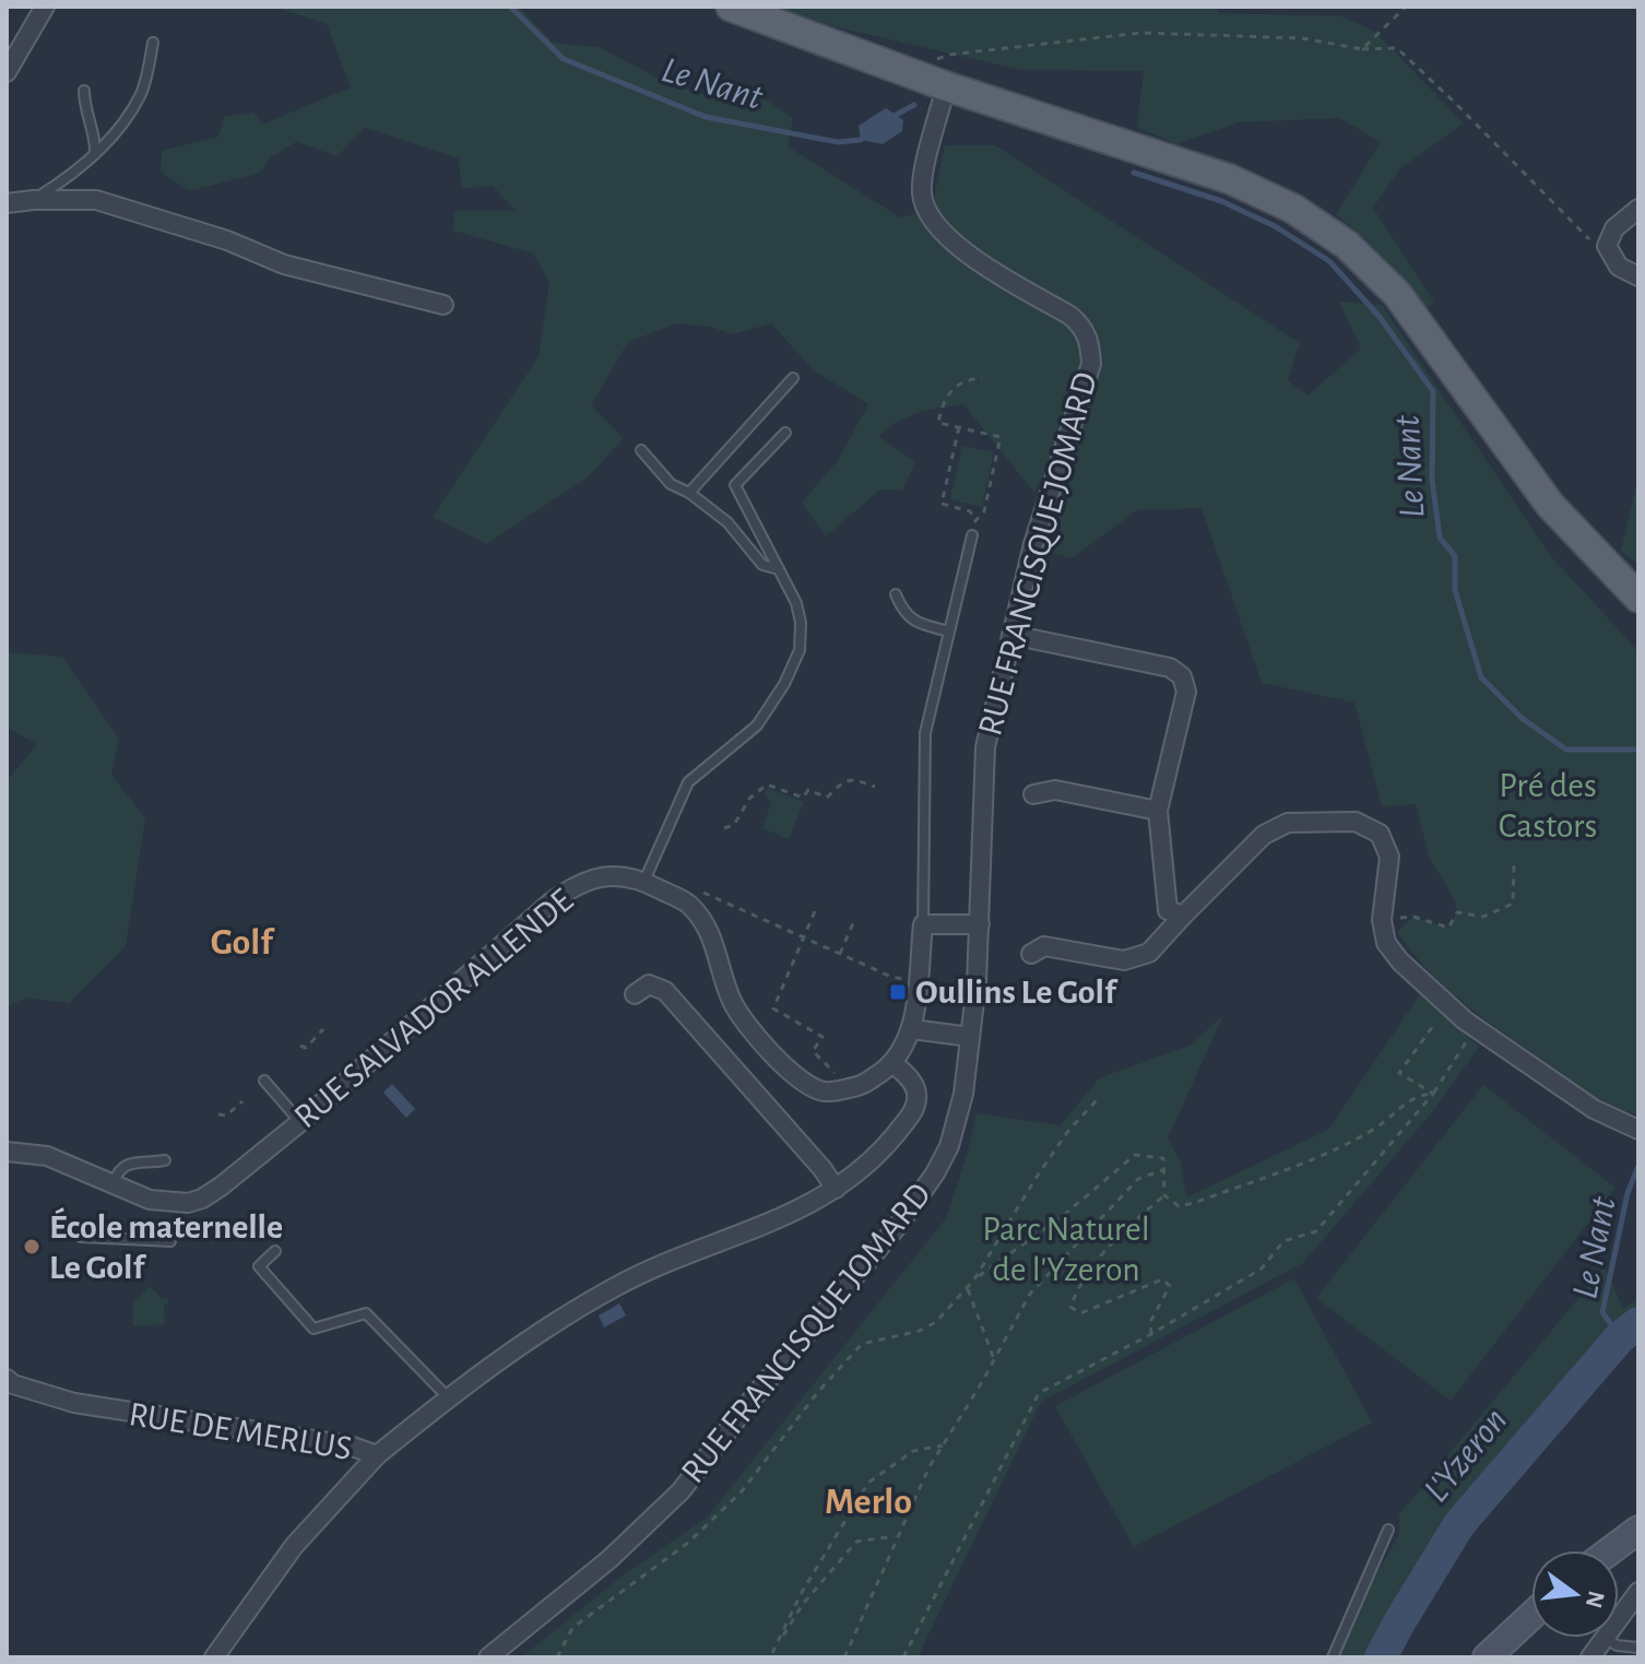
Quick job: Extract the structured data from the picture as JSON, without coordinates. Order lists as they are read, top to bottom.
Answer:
{
  "streets": {
    "street": ["RUE FRANCISQUE JOMARD", "RUE SALVADOR ALLENDE", "RUE DE MERLUS"]
  },
  "districts": ["Golf", "Merlo"],
  "water": ["Le Nant", "L'Yzeron"],
  "parks": ["Pré des Castors", "Parc Naturel de l'Yzeron"],
  "places": {
    "transit": ["Oullins Le Golf"],
    "other": ["École maternelle Le Golf"]
  },
  "north": "right"
}
